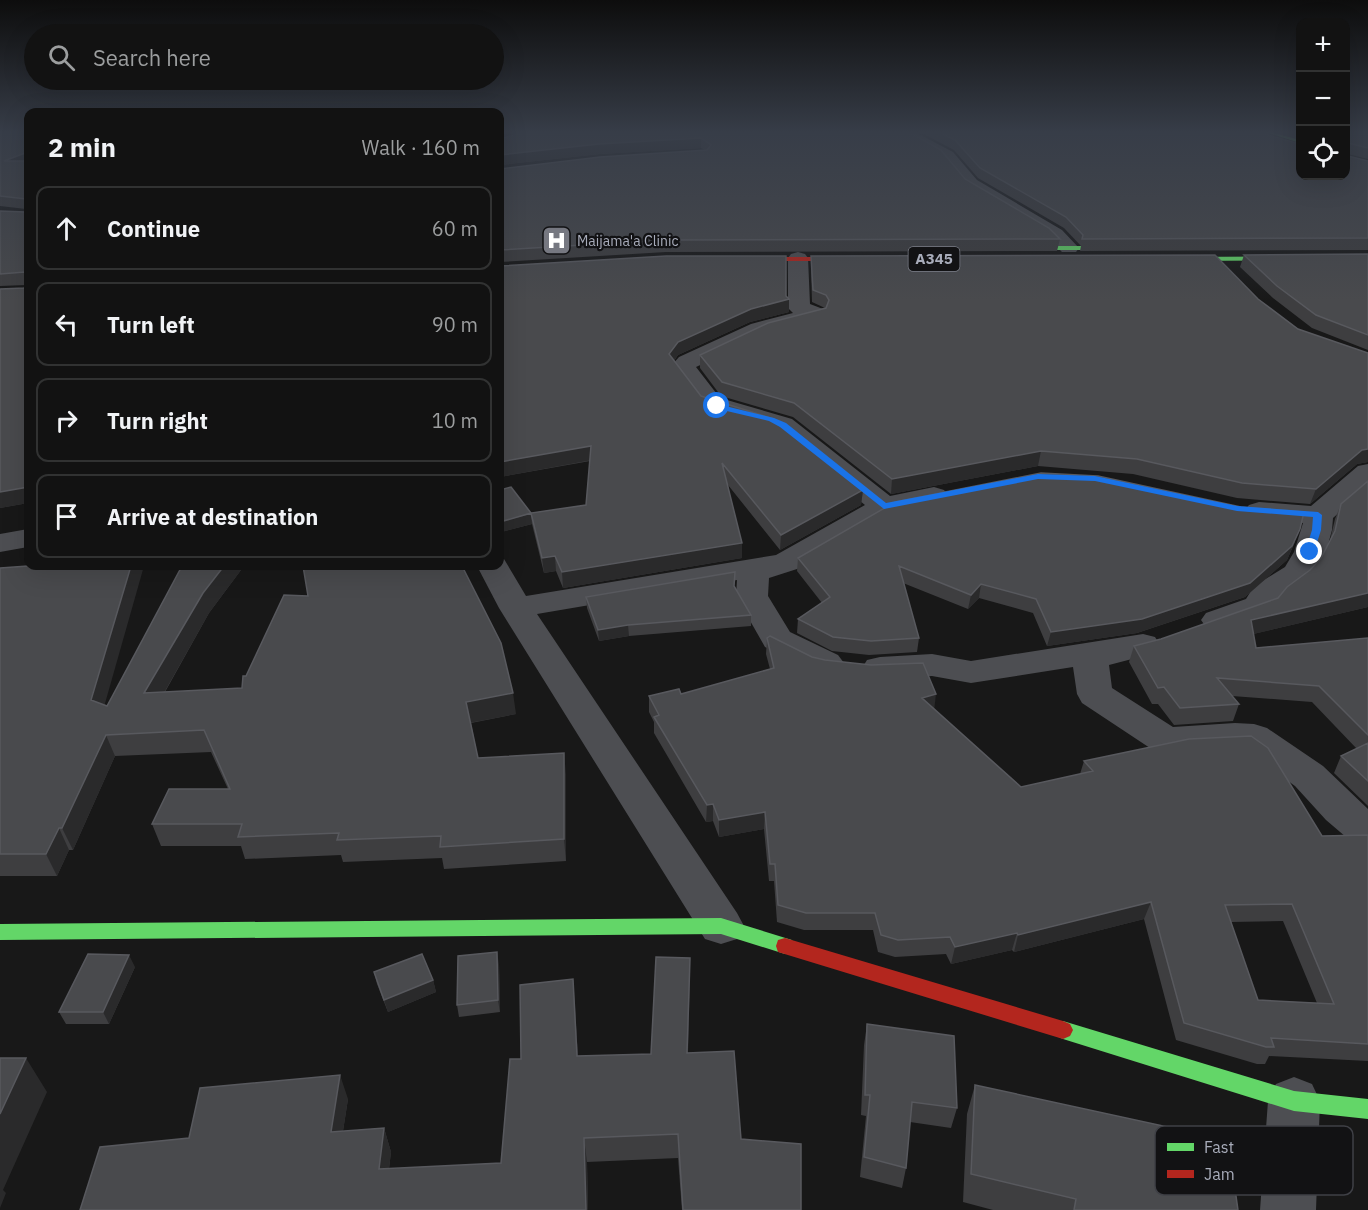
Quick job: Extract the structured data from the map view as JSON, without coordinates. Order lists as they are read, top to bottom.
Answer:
{
  "places": {
    "hospital": ["Maijama'a Clinic"]
  },
  "legend": ["Fast", "Jam"],
  "page": {
    "map_buttons": ["+", "−"],
    "search": "Search here",
    "heading": ["2 min", "Walk · 160 m"],
    "list": [
      ["Continue", "60 m"],
      ["Turn left", "90 m"],
      ["Turn right", "10 m"],
      "Arrive at destination"
    ]
  }
}
